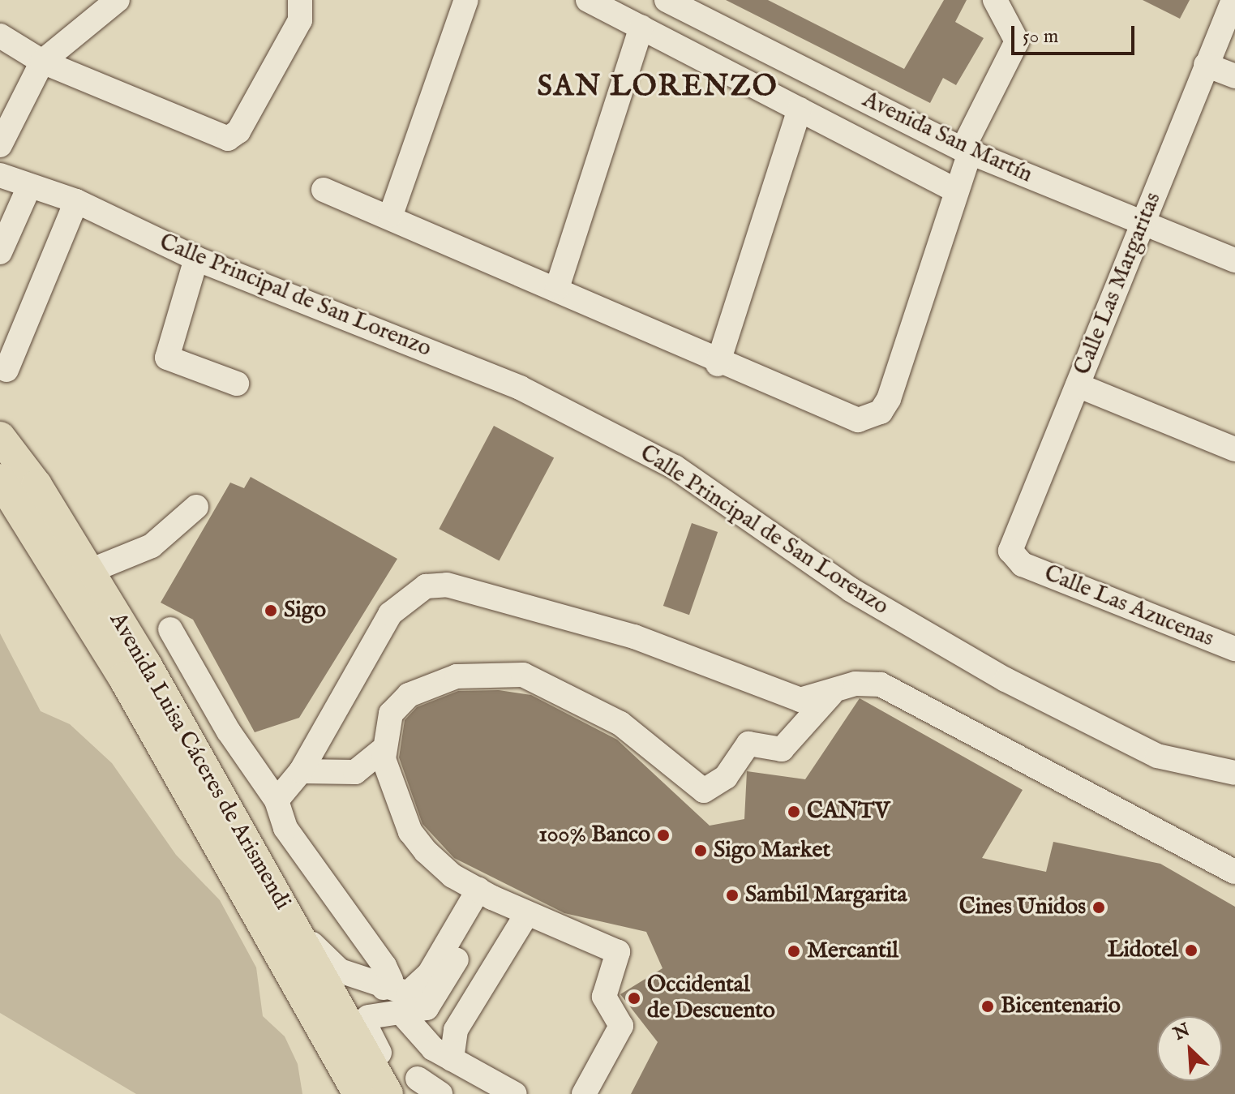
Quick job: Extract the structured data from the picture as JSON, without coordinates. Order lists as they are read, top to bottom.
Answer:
{
  "streets": {
    "main road": ["Avenida Luisa Cáceres de Arismendi"],
    "street": [
      "Avenida San Martín",
      "Calle Las Margaritas",
      "Calle Principal de San Lorenzo",
      "Calle Las Azucenas"
    ]
  },
  "crossings": [
    ["Avenida San Martín", "Calle Las Margaritas"],
    ["Calle Las Margaritas", "Calle Las Azucenas"]
  ],
  "districts": ["SAN LORENZO"],
  "places": [
    "Sigo",
    "CANTV",
    "100% Banco",
    "Sigo Market",
    "Sambil Margarita",
    "Cines Unidos",
    "Lidotel",
    "Mercantil",
    "Occidental de Descuento",
    "Bicentenario"
  ],
  "scale_bar": "50 m",
  "north": "top left"
}
